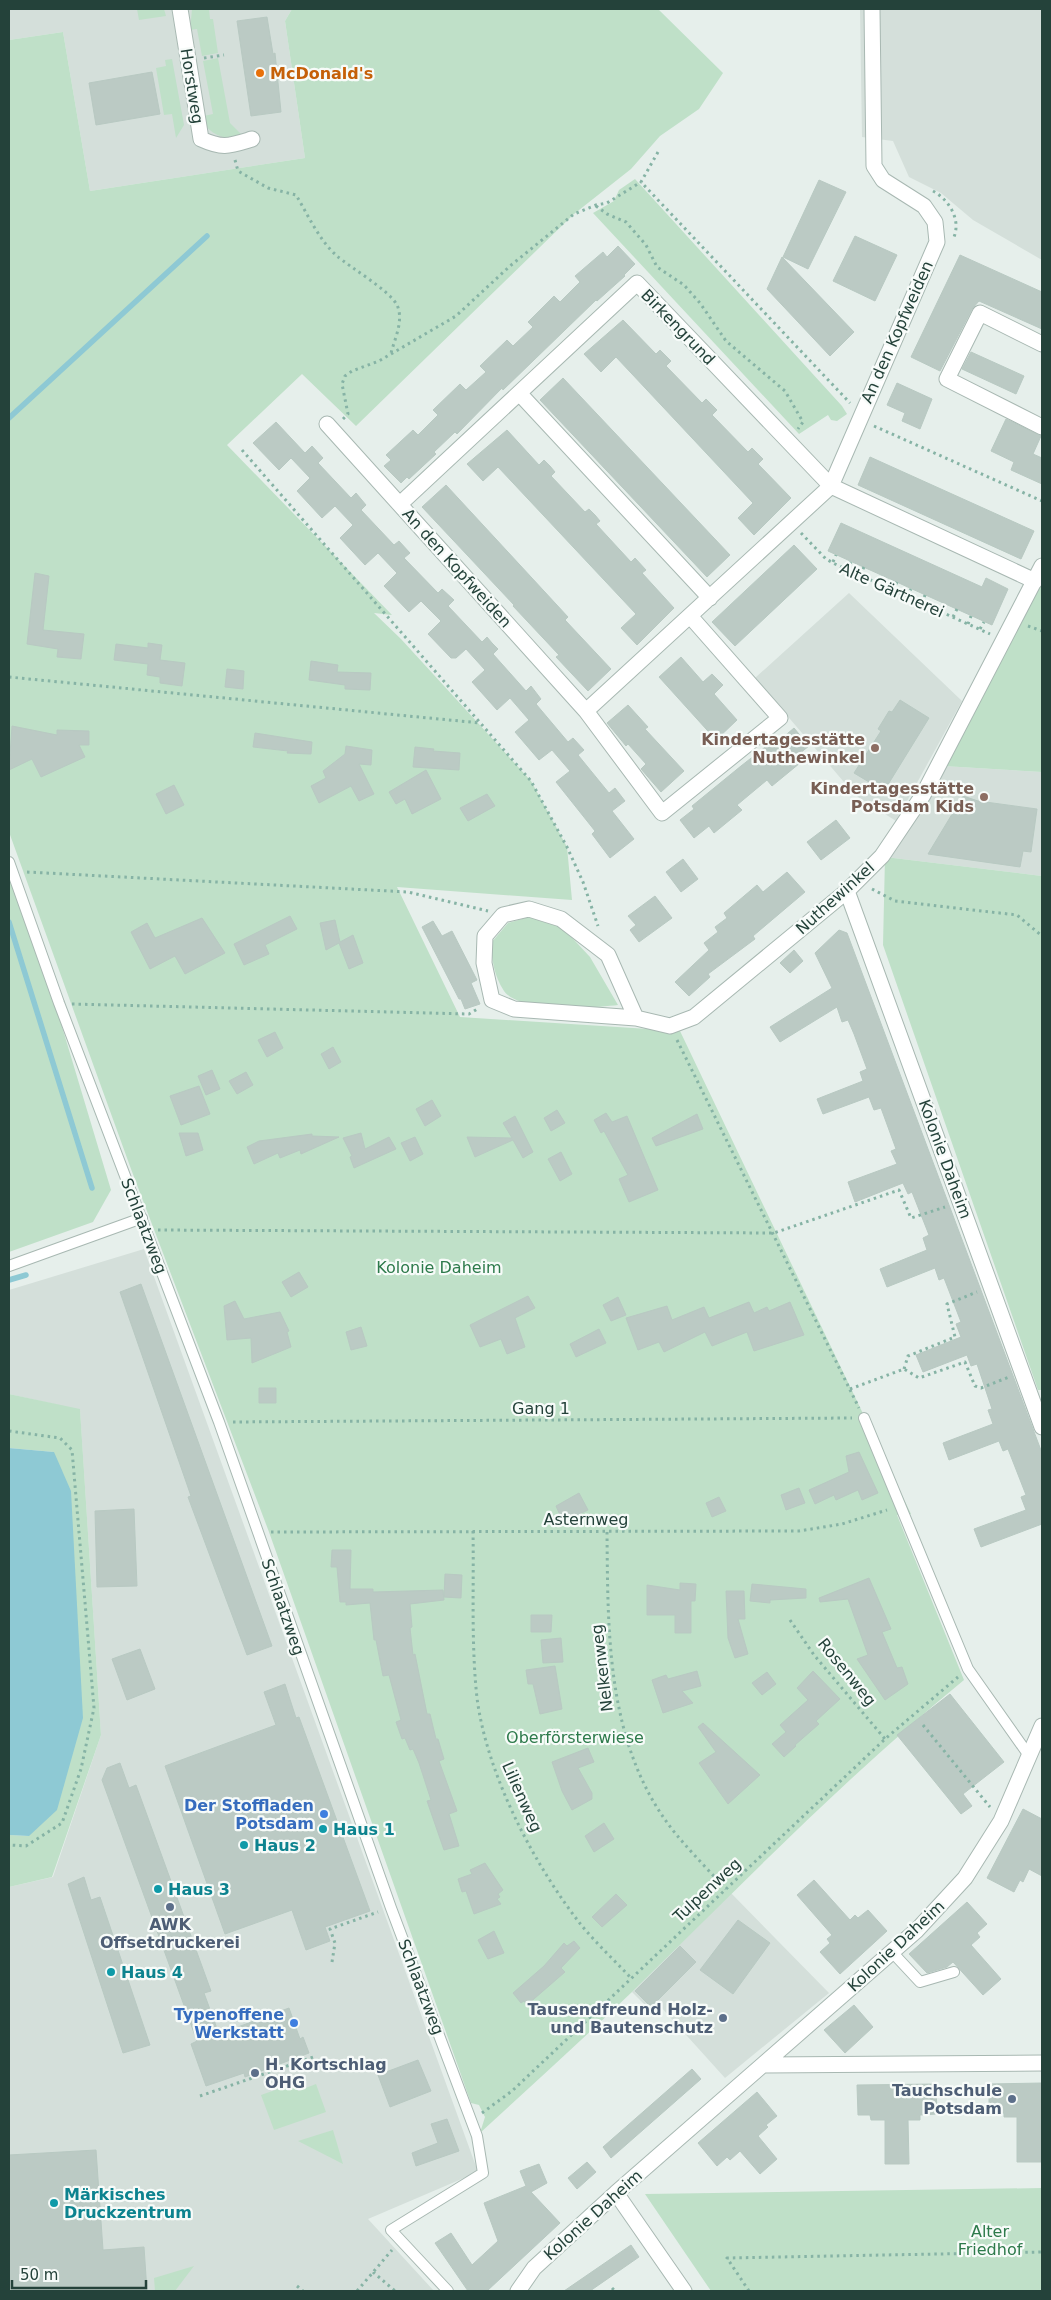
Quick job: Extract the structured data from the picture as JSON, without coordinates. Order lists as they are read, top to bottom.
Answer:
{
  "streets": {
    "street": [
      "Horstweg",
      "Birkengrund",
      "An den Kopfweiden",
      "Nuthewinkel",
      "Kolonie Daheim"
    ],
    "lane": ["Schlaatzweg"],
    "path": [
      "Alte Gärtnerei",
      "Gang 1",
      "Asternweg",
      "Nelkenweg",
      "Rosenweg",
      "Lilienweg",
      "Tulpenweg"
    ]
  },
  "crossings": [
    ["Birkengrund", "An den Kopfweiden"],
    ["An den Kopfweiden", "Alte Gärtnerei"],
    ["Alte Gärtnerei", "Nuthewinkel"],
    ["Nuthewinkel", "Kolonie Daheim"],
    ["Schlaatzweg", "Gang 1"],
    ["Schlaatzweg", "Tulpenweg"],
    ["Asternweg", "Nelkenweg"],
    ["Asternweg", "Lilienweg"],
    ["Nelkenweg", "Tulpenweg"],
    ["Rosenweg", "Tulpenweg"],
    ["Lilienweg", "Tulpenweg"]
  ],
  "parks": ["Kolonie Daheim", "Oberförsterwiese", "Alter Friedhof"],
  "places": [
    "McDonald's",
    "Kindertagesstätte Nuthewinkel",
    "Kindertagesstätte Potsdam Kids",
    "Der Stoffladen Potsdam",
    "Haus 1",
    "Haus 2",
    "Haus 3",
    "AWK Offsetdruckerei",
    "Haus 4",
    "Tausendfreund Holz- und Bautenschutz",
    "Typenoffene Werkstatt",
    "H. Kortschlag OHG",
    "Tauchschule Potsdam",
    "Märkisches Druckzentrum"
  ],
  "scale_bar": "50 m"
}
